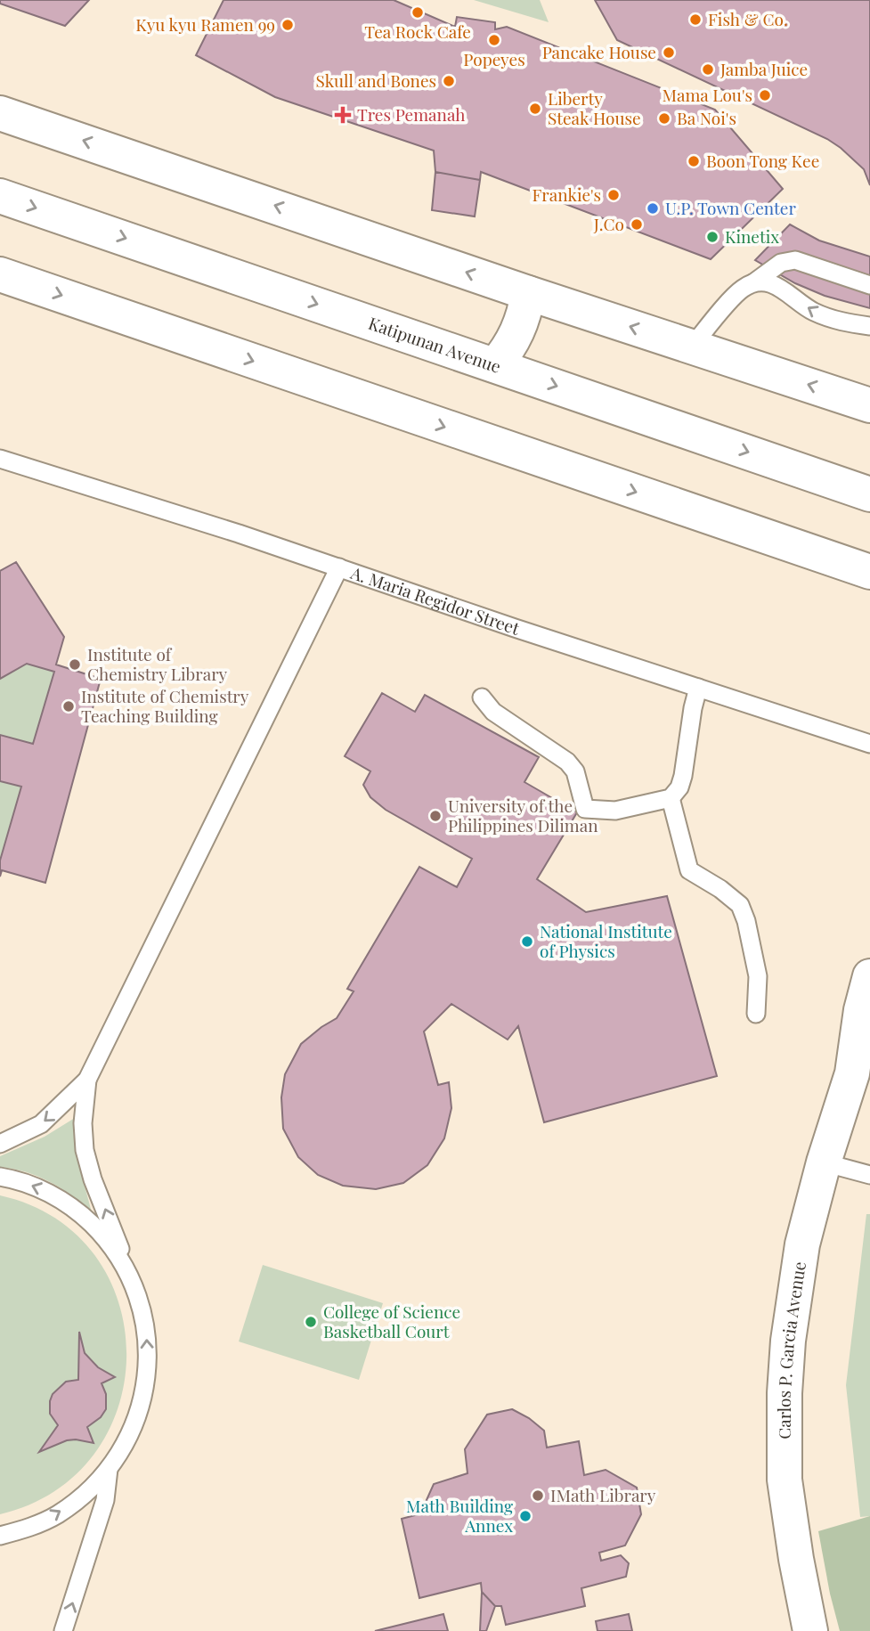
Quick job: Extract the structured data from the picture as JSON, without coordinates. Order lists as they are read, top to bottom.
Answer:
{
  "streets": {
    "main road": ["Katipunan Avenue", "Carlos P. Garcia Avenue"],
    "lane": ["A. Maria Regidor Street"]
  },
  "places": {
    "other": [
      "Tea Rock Cafe",
      "Fish & Co.",
      "Kyu kyu Ramen 99",
      "Popeyes",
      "Pancake House",
      "Jamba Juice",
      "Skull and Bones",
      "Mama Lou's",
      "Liberty Steak House",
      "Ba Noi's",
      "Boon Tong Kee",
      "Frankie's",
      "U.P. Town Center",
      "J.Co",
      "Kinetix",
      "Institute of Chemistry Library",
      "Institute of Chemistry Teaching Building",
      "University of the Philippines Diliman",
      "National Institute of Physics",
      "College of Science Basketball Court",
      "IMath Library",
      "Math Building Annex"
    ],
    "health": ["Tres Pemanah"]
  }
}
